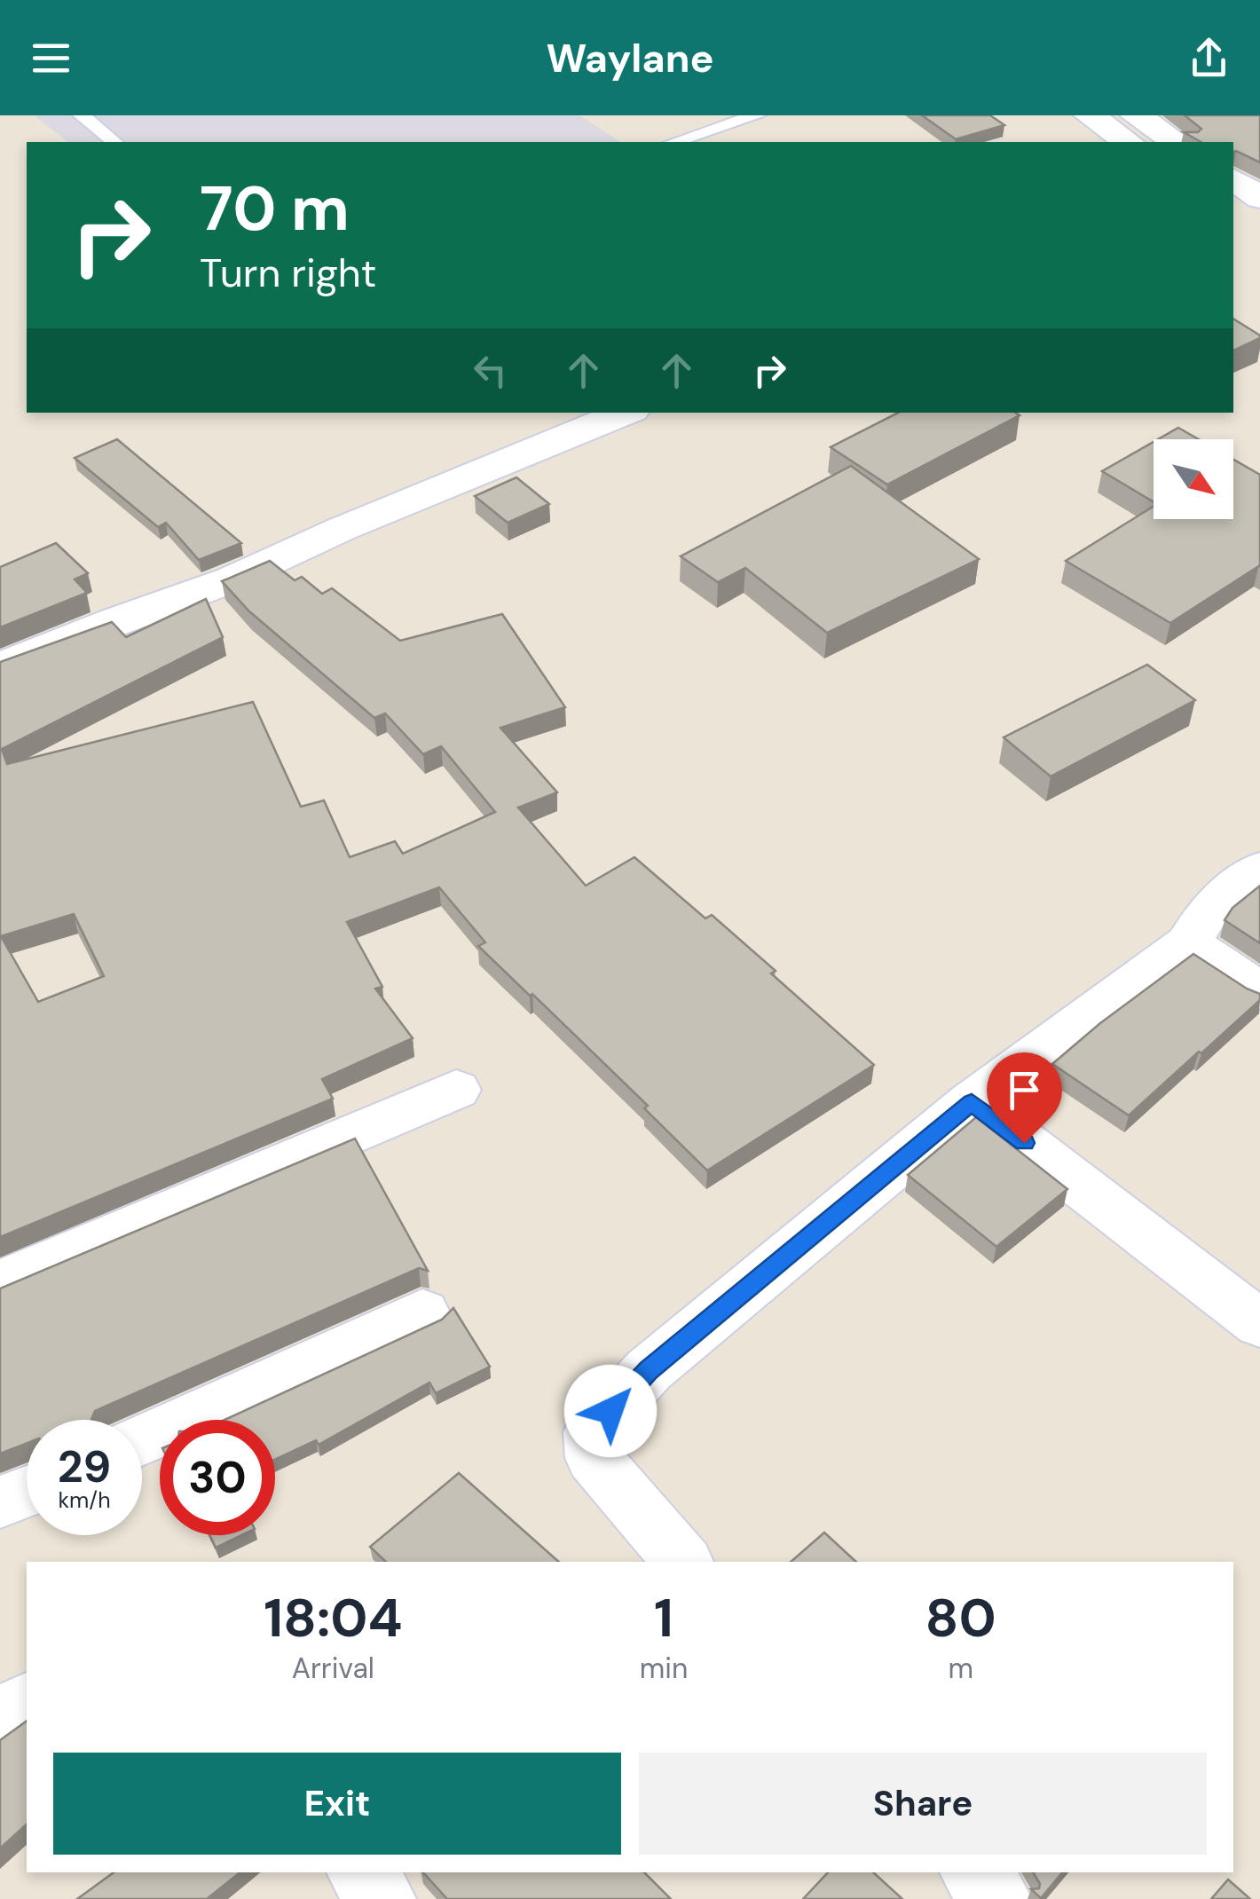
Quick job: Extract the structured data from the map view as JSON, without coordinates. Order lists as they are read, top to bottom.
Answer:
{
  "north": "bottom right",
  "page": {
    "header": "Waylane",
    "turn": ["70 m", "Turn right"],
    "speed": "29 km/h",
    "limit": "30",
    "eta": [
      "18:04",
      "Arrival",
      "1",
      "min",
      "80",
      "m"
    ],
    "buttons": ["Exit", "Share"]
  }
}
